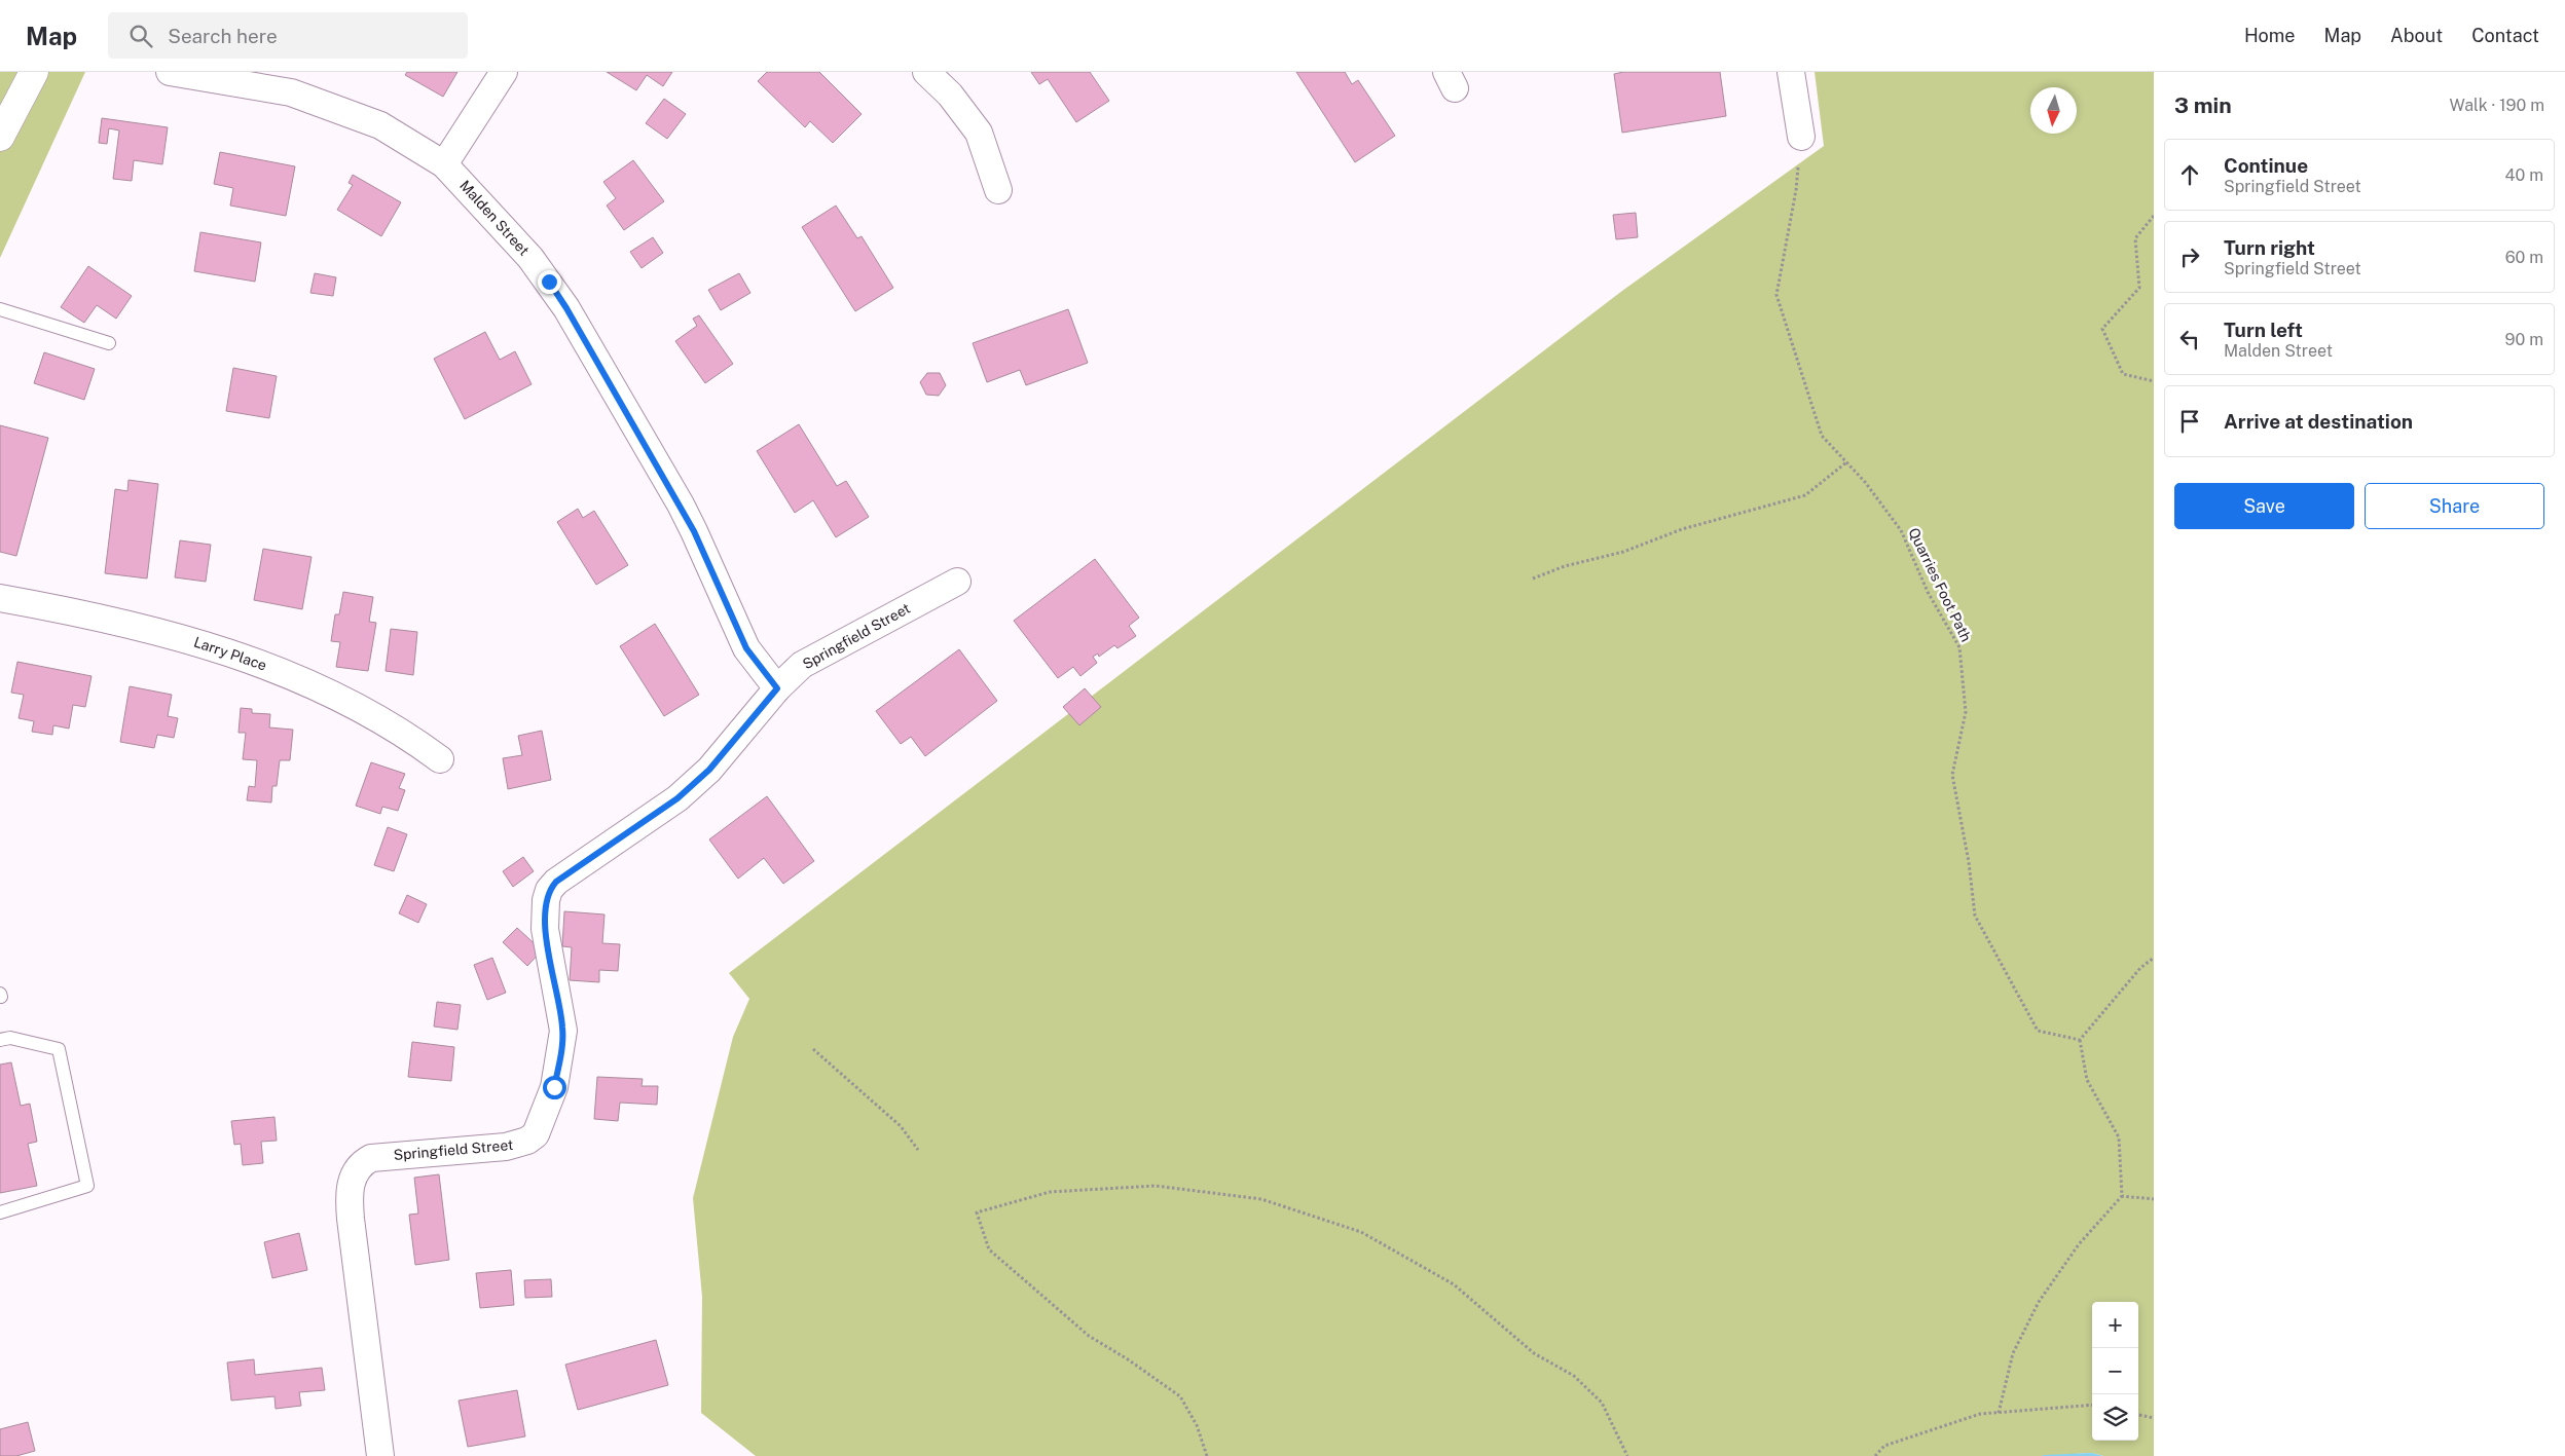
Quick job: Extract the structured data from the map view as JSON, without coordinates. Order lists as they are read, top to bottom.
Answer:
{
  "streets": {
    "street": ["Malden Street", "Springfield Street", "Larry Place"],
    "path": ["Quarries Foot Path"]
  },
  "crossings": [
    ["Malden Street", "Springfield Street"]
  ],
  "north": "bottom",
  "page": {
    "header": "Map",
    "search": "Search here",
    "nav": [
      "Home",
      "Map",
      "About",
      "Contact"
    ],
    "heading": ["3 min", "Walk · 190 m"],
    "list": [
      ["Continue", "Springfield Street", "40 m"],
      ["Turn right", "Springfield Street", "60 m"],
      ["Turn left", "Malden Street", "90 m"],
      "Arrive at destination"
    ],
    "buttons": ["Save", "Share"],
    "map_buttons": ["+", "−"]
  }
}
